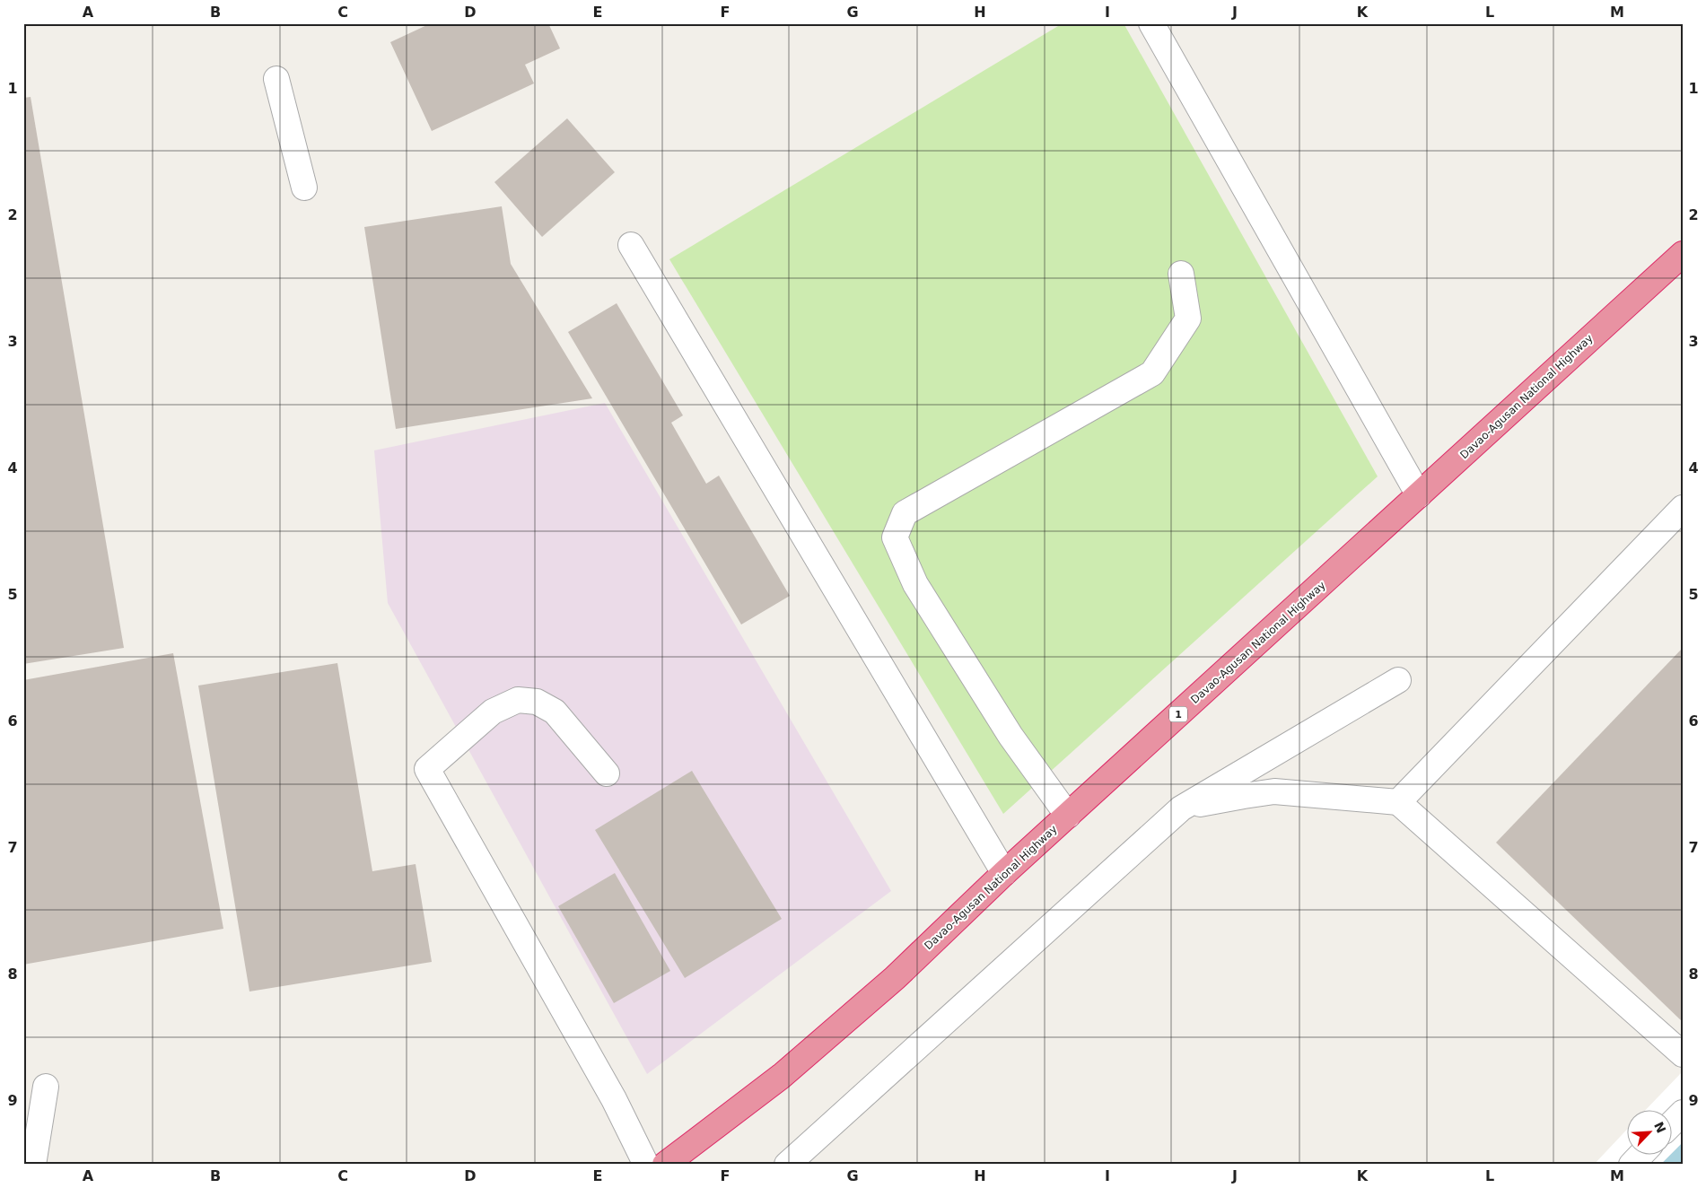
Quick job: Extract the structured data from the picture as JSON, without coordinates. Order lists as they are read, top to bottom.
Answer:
{
  "streets": {
    "highway": ["Davao-Agusan National Highway", "1"]
  },
  "north": "top right",
  "grid": {
    "columns": [
      "A",
      "B",
      "C",
      "D",
      "E",
      "F",
      "G",
      "H",
      "I",
      "J",
      "K",
      "L",
      "M"
    ],
    "rows": [
      "1",
      "2",
      "3",
      "4",
      "5",
      "6",
      "7",
      "8",
      "9"
    ]
  }
}
